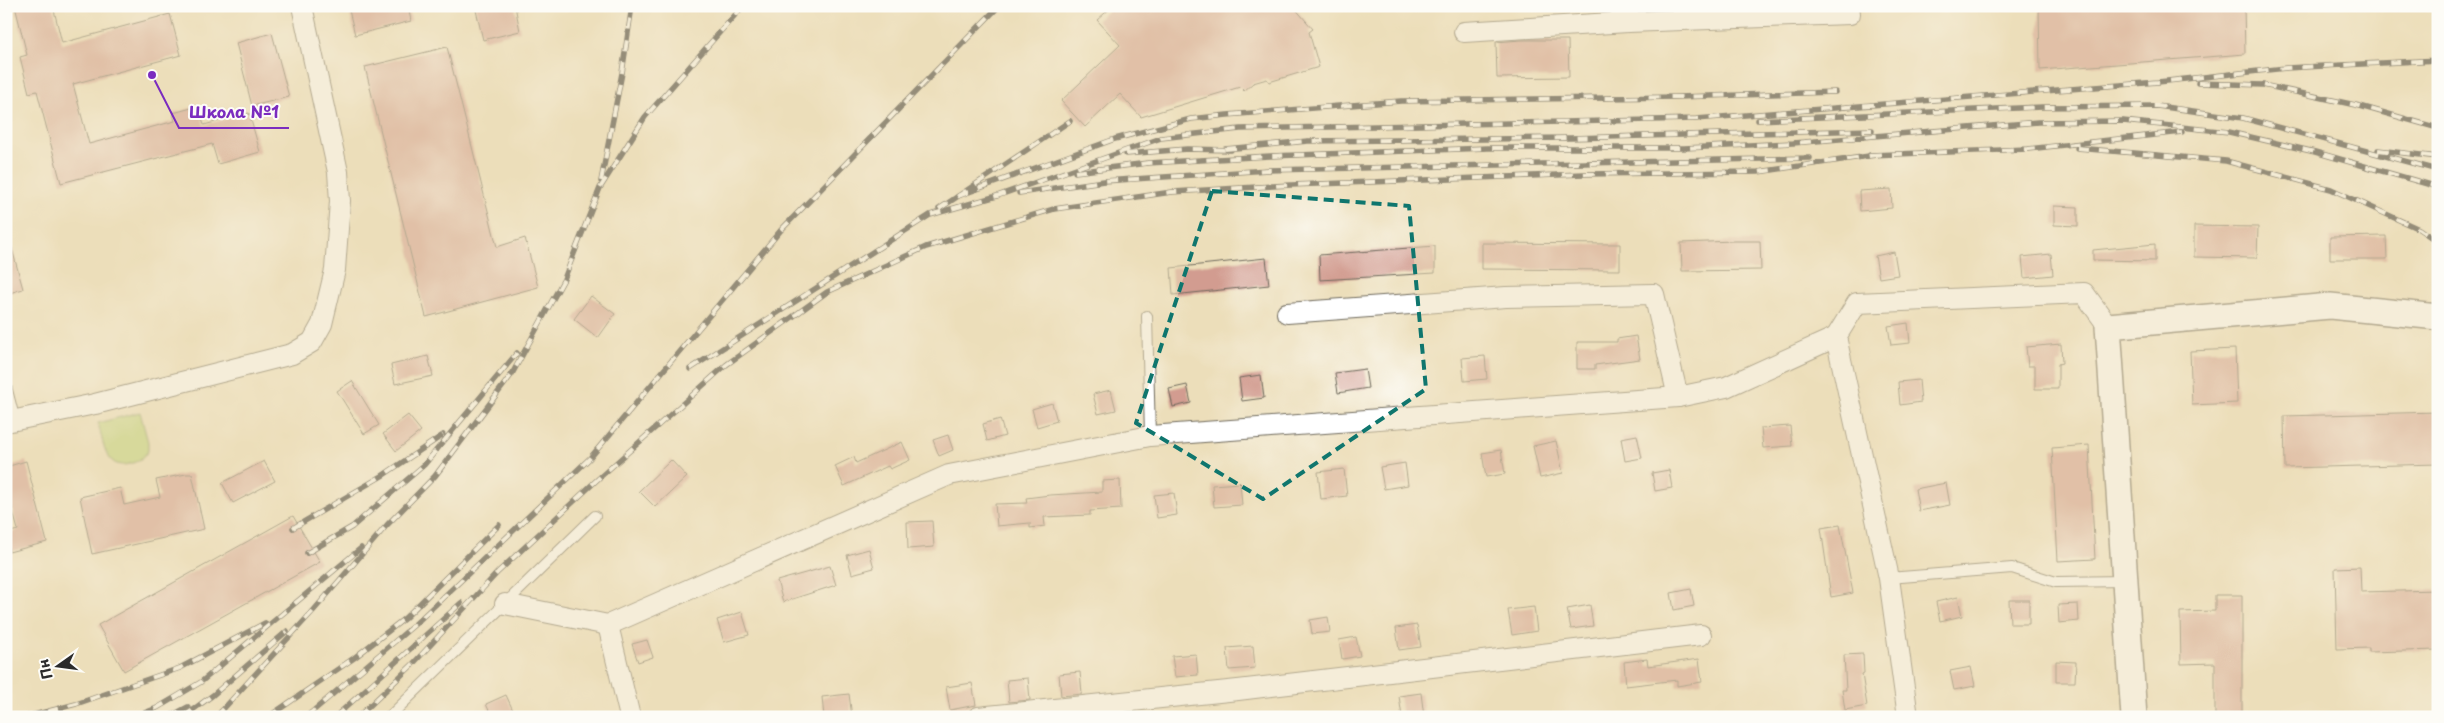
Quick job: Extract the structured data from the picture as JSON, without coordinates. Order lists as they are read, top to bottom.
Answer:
{
  "places": ["Школа №1"],
  "north": "left"
}
